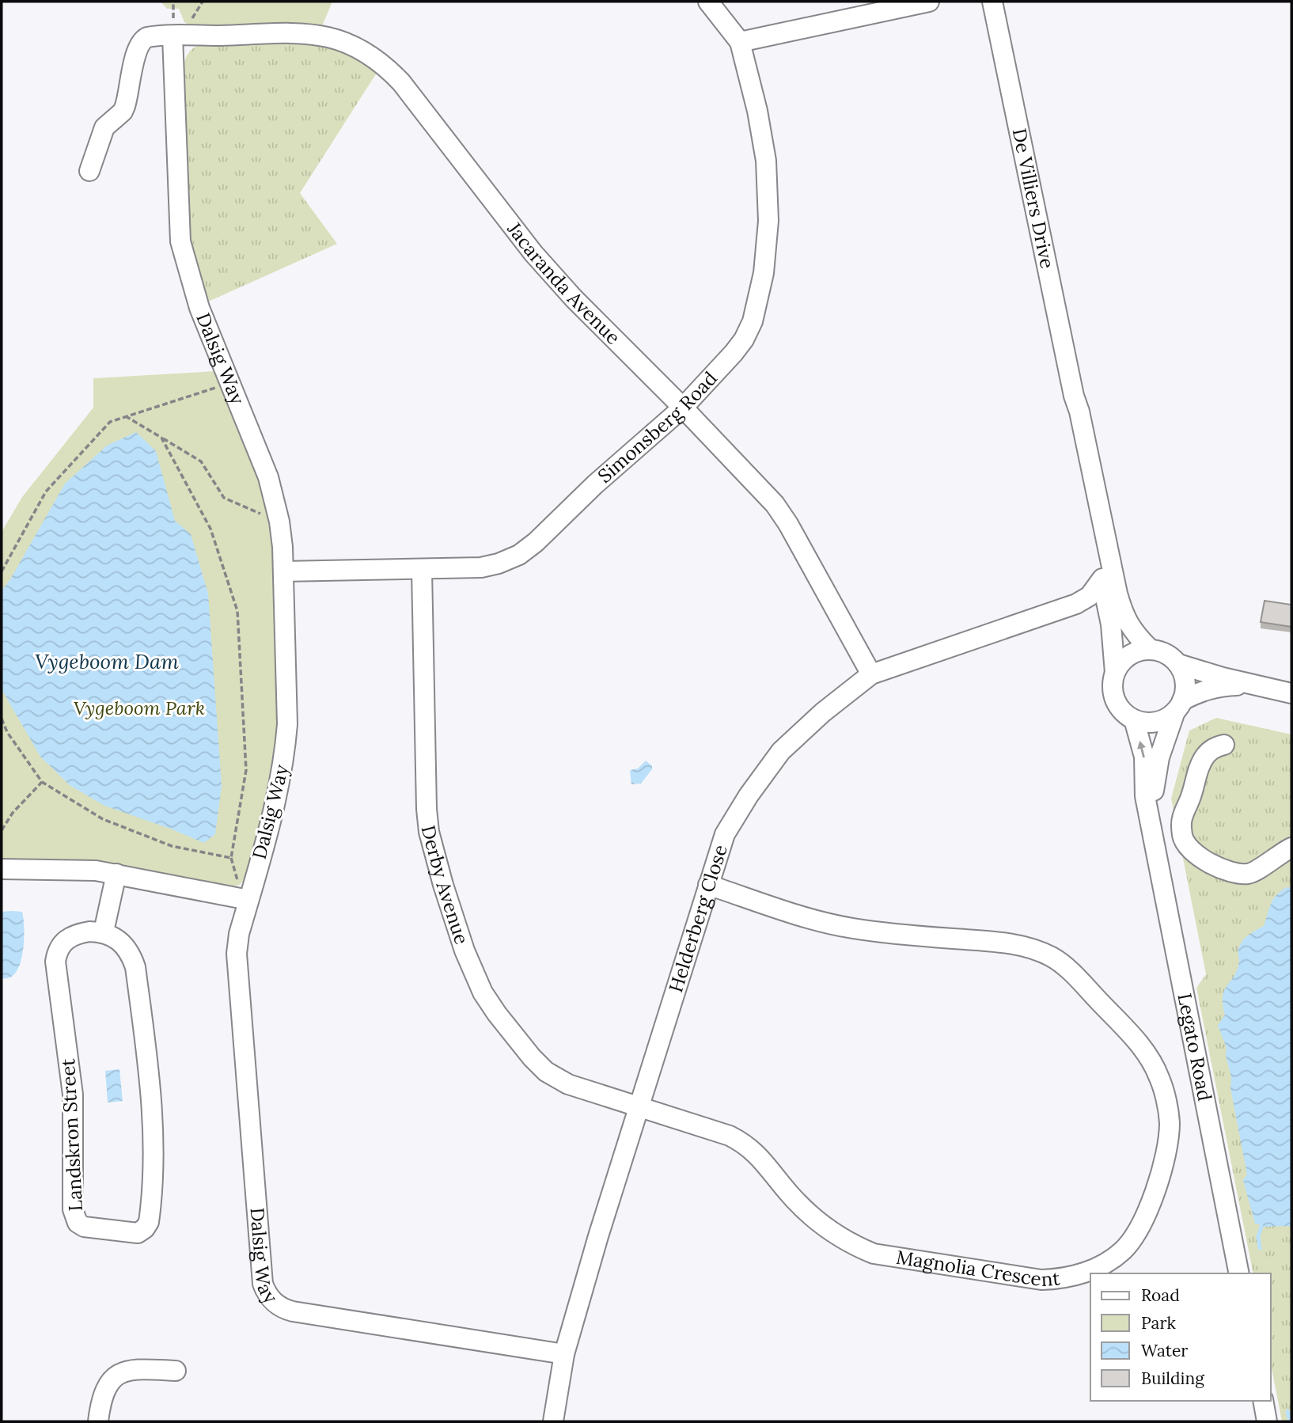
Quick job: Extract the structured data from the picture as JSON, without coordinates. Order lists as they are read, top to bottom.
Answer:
{
  "streets": {
    "street": [
      "De Villiers Drive",
      "Jacaranda Avenue",
      "Dalsig Way",
      "Simonsberg Road",
      "Derby Avenue",
      "Helderberg Close",
      "Legato Road",
      "Landskron Street",
      "Magnolia Crescent"
    ]
  },
  "crossings": [
    ["De Villiers Drive", "Helderberg Close"],
    ["De Villiers Drive", "Legato Road"],
    ["Jacaranda Avenue", "Dalsig Way"],
    ["Jacaranda Avenue", "Simonsberg Road"],
    ["Jacaranda Avenue", "Helderberg Close"],
    ["Dalsig Way", "Simonsberg Road"],
    ["Dalsig Way", "Helderberg Close"],
    ["Simonsberg Road", "Derby Avenue"],
    ["Derby Avenue", "Helderberg Close"],
    ["Derby Avenue", "Magnolia Crescent"],
    ["Helderberg Close", "Magnolia Crescent"]
  ],
  "water": ["Vygeboom Dam"],
  "parks": ["Vygeboom Park"],
  "legend": [
    "Road",
    "Park",
    "Water",
    "Building"
  ]
}
